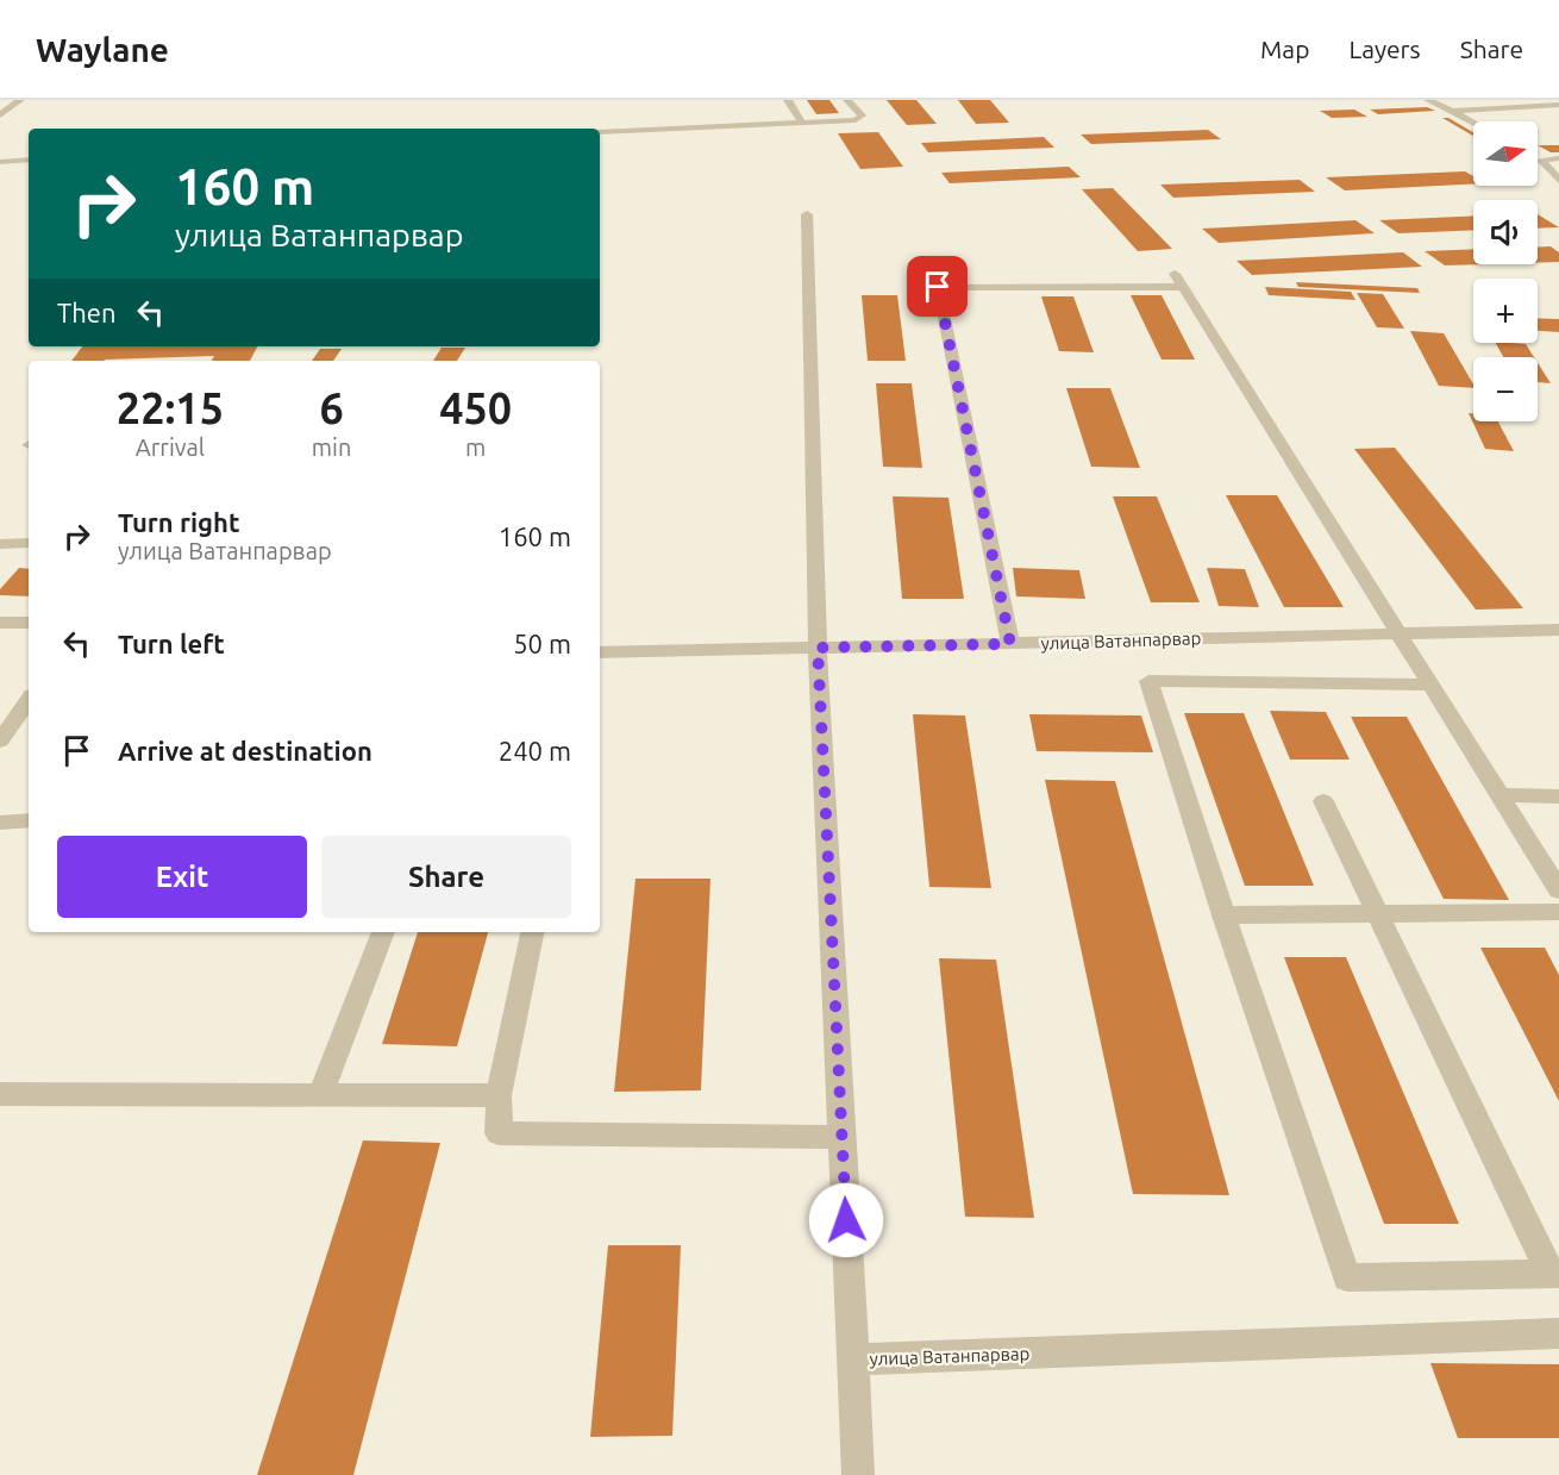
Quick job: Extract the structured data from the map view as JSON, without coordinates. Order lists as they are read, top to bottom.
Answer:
{
  "streets": {
    "street": ["улица Ватанпарвар"]
  },
  "north": "right",
  "page": {
    "header": "Waylane",
    "nav": ["Map", "Layers", "Share"],
    "map_buttons": ["+", "−"],
    "turn": ["160 m", "улица Ватанпарвар"],
    "then": "Then",
    "eta": [
      "22:15",
      "Arrival",
      "6",
      "min",
      "450",
      "m"
    ],
    "list": [
      {
        "name": "Turn right",
        "note": "улица Ватанпарвар",
        "value": "160 m"
      },
      {
        "name": "Turn left",
        "value": "50 m"
      },
      {
        "name": "Arrive at destination",
        "value": "240 m"
      }
    ],
    "buttons": ["Exit", "Share"]
  }
}
